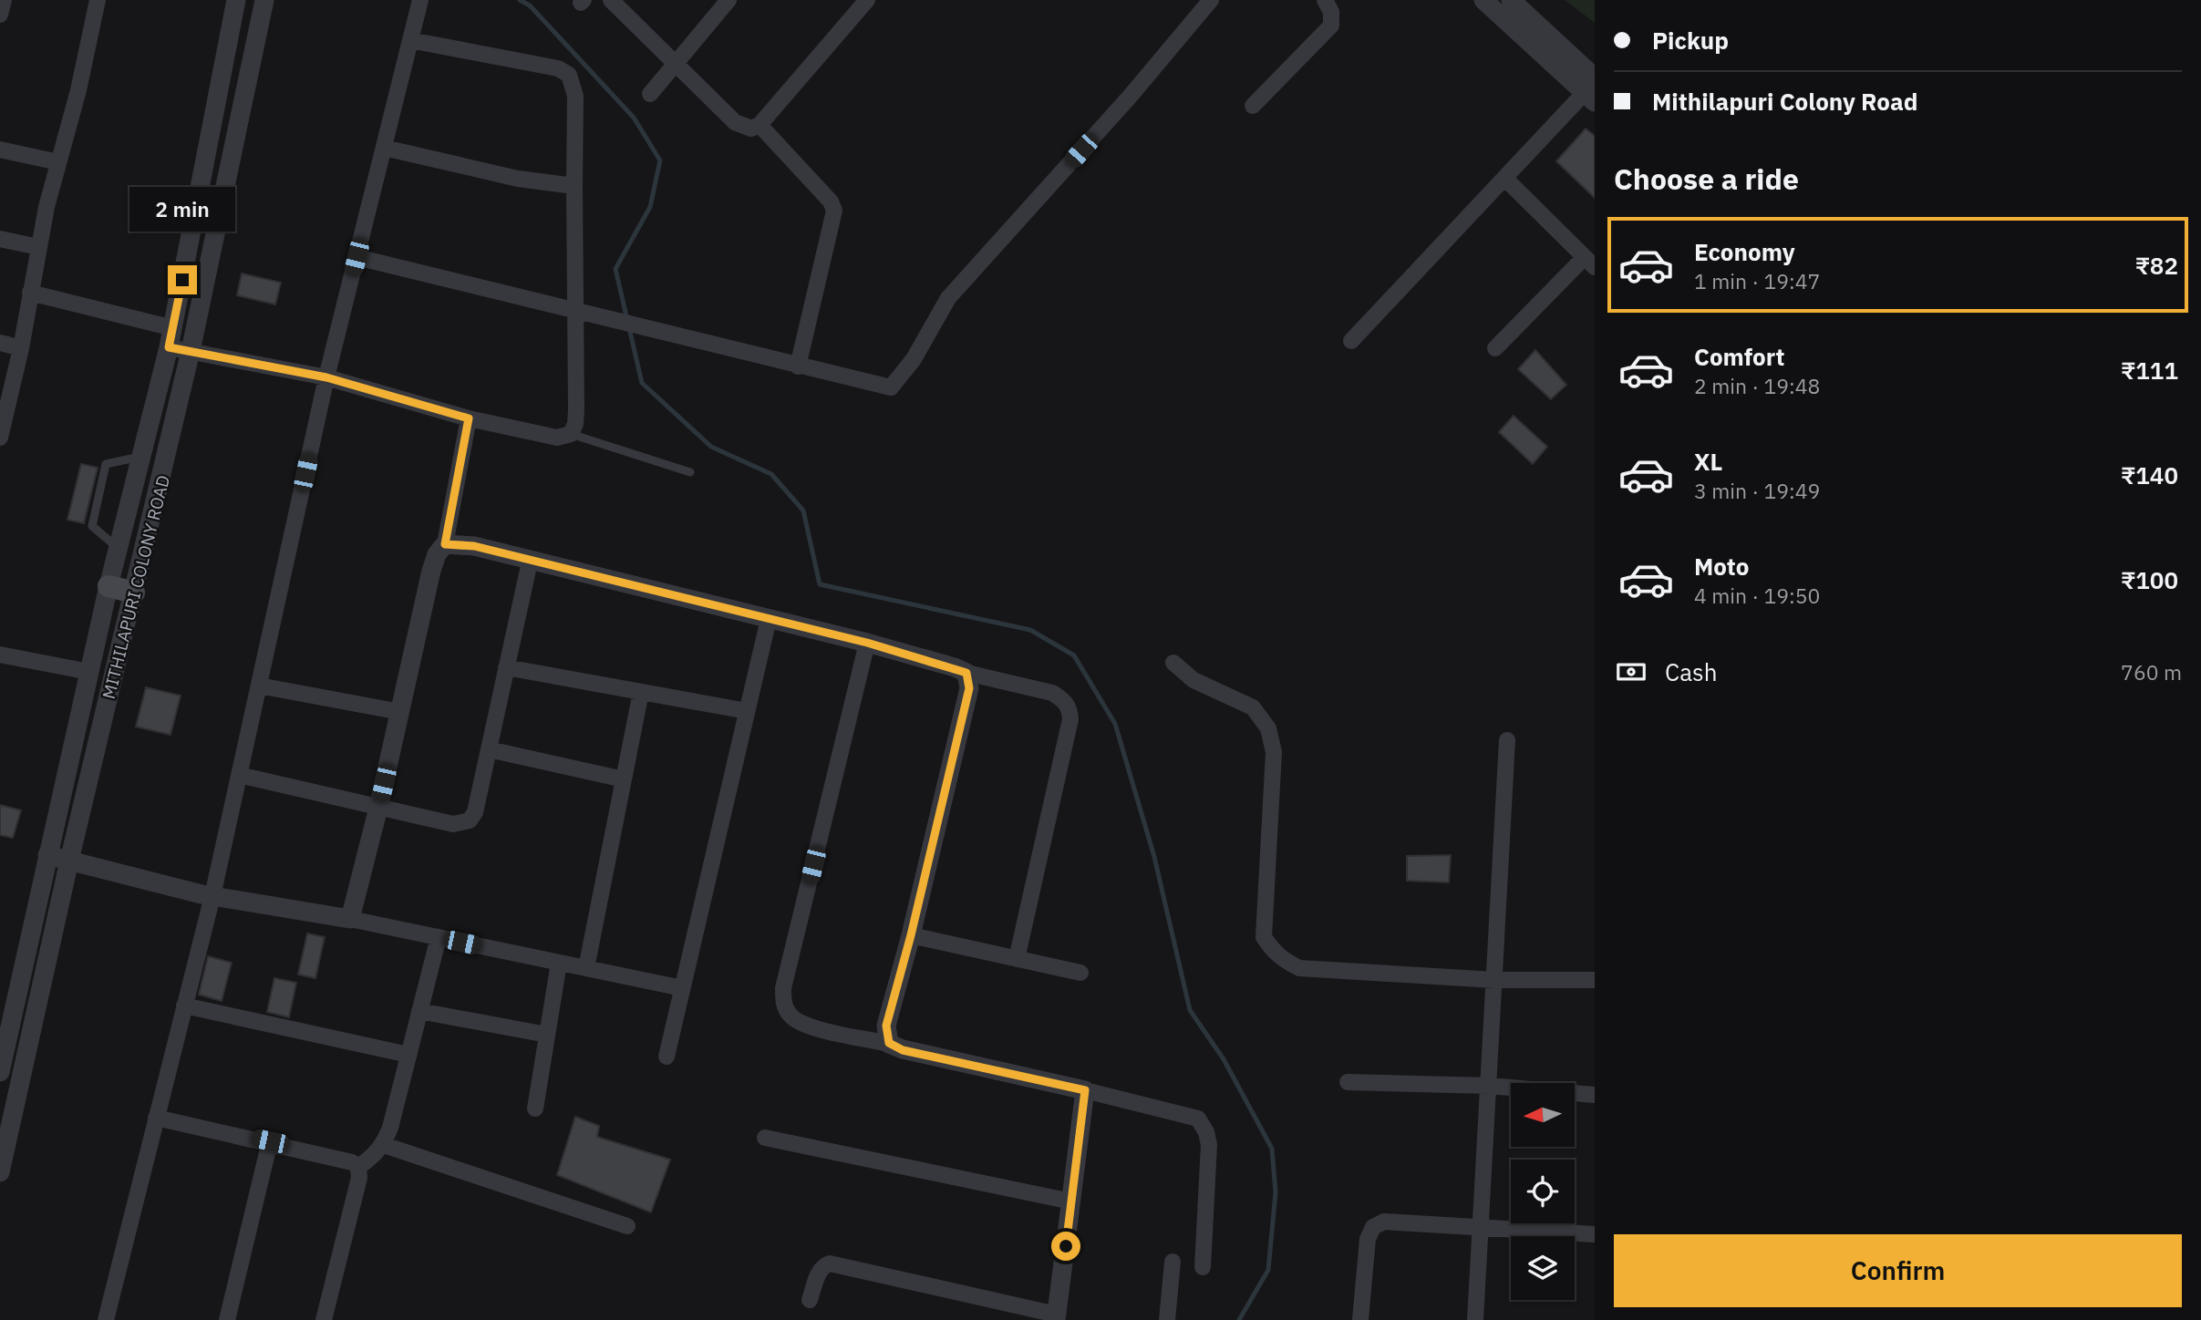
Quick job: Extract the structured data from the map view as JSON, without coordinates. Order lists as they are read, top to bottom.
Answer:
{
  "streets": {
    "street": ["MITHILAPURI COLONY ROAD"]
  },
  "north": "left",
  "page": {
    "banner": ["Pickup", "Mithilapuri Colony Road"],
    "heading": "Choose a ride",
    "bubble": "2 min",
    "list": [
      {
        "name": "Economy",
        "note": "1 min · 19:47",
        "value": "₹82"
      },
      {
        "name": "Comfort",
        "note": "2 min · 19:48",
        "value": "₹111"
      },
      {
        "name": "XL",
        "note": "3 min · 19:49",
        "value": "₹140"
      },
      {
        "name": "Moto",
        "note": "4 min · 19:50",
        "value": "₹100"
      }
    ],
    "pay": ["Cash", "760 m"],
    "buttons": "Confirm"
  }
}
